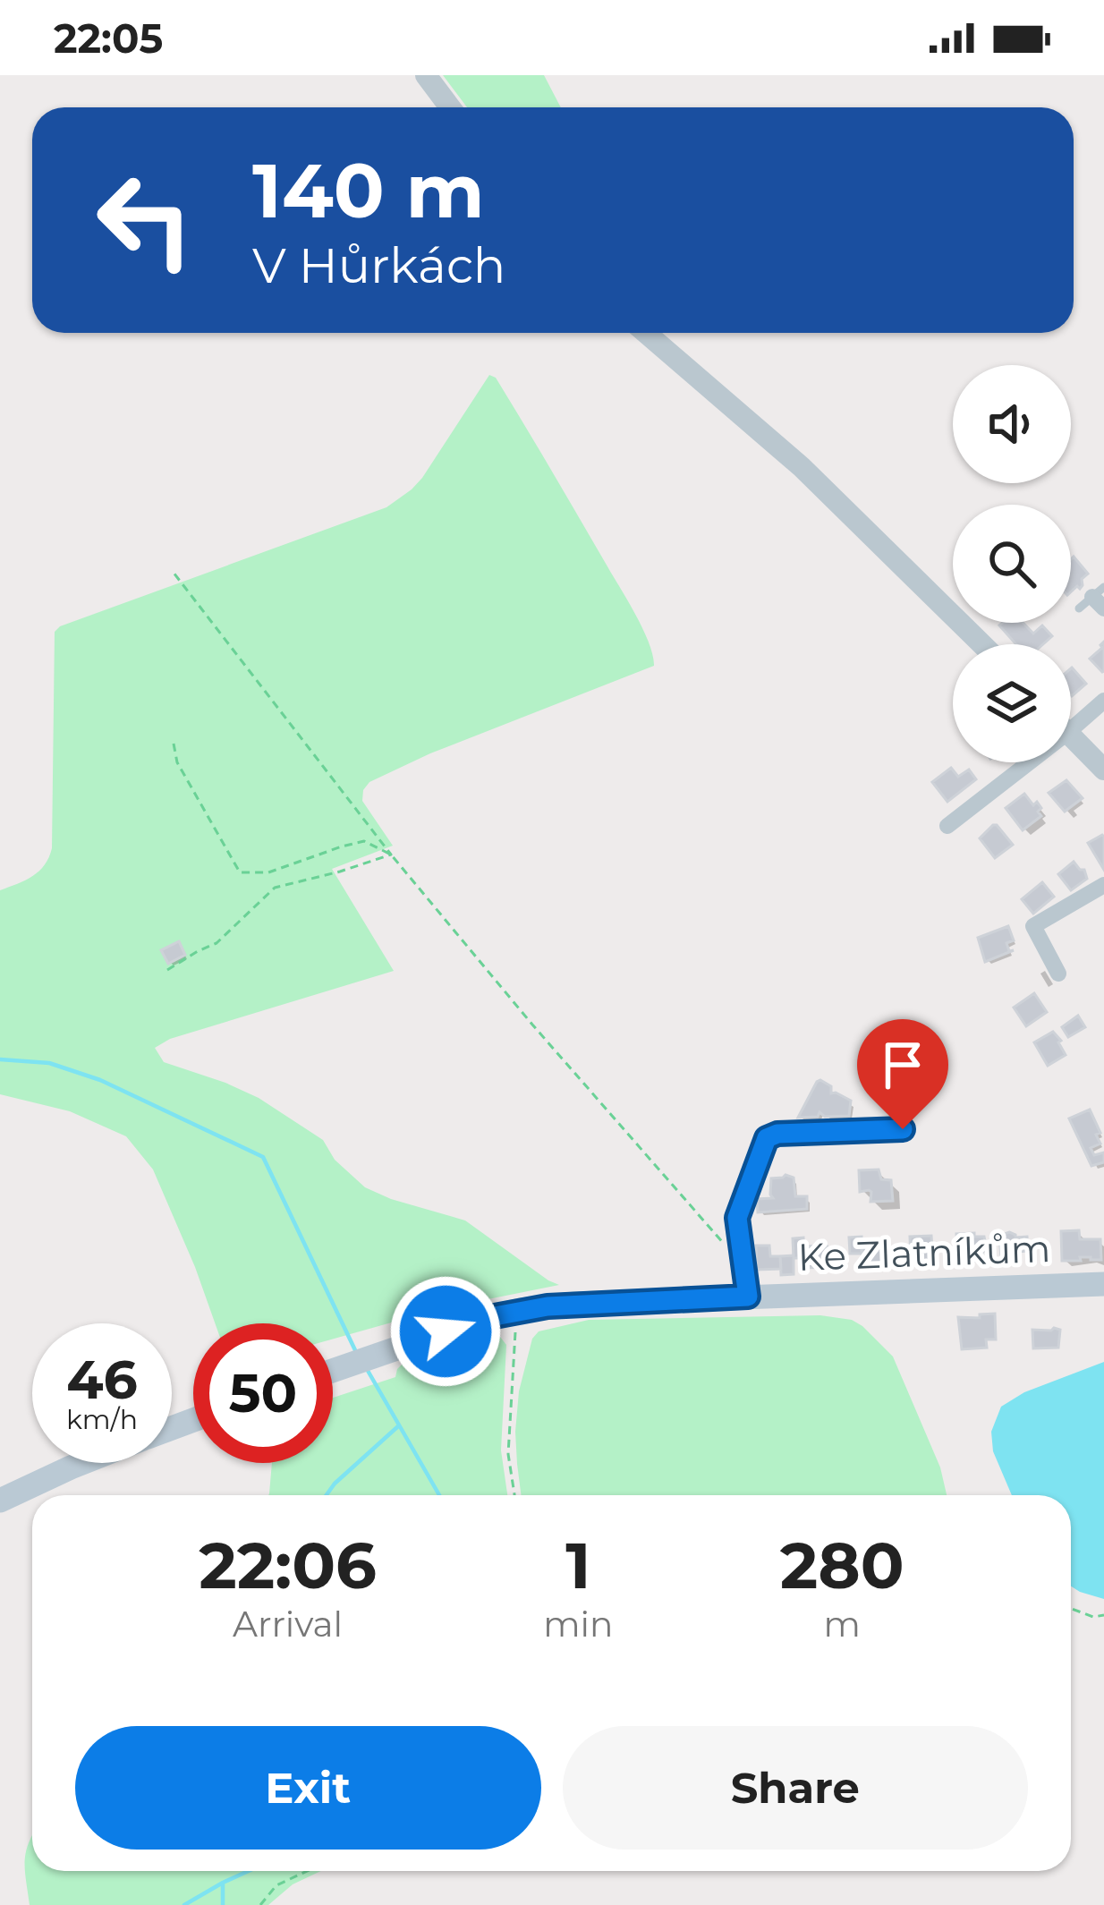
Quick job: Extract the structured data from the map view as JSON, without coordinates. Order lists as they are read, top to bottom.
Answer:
{
  "streets": {
    "main road": ["Ke Zlatníkům"]
  },
  "page": {
    "status": "22:05",
    "turn": ["140 m", "V Hůrkách"],
    "speed": "46 km/h",
    "limit": "50",
    "eta": [
      "22:06",
      "Arrival",
      "1",
      "min",
      "280",
      "m"
    ],
    "buttons": ["Exit", "Share"]
  }
}
